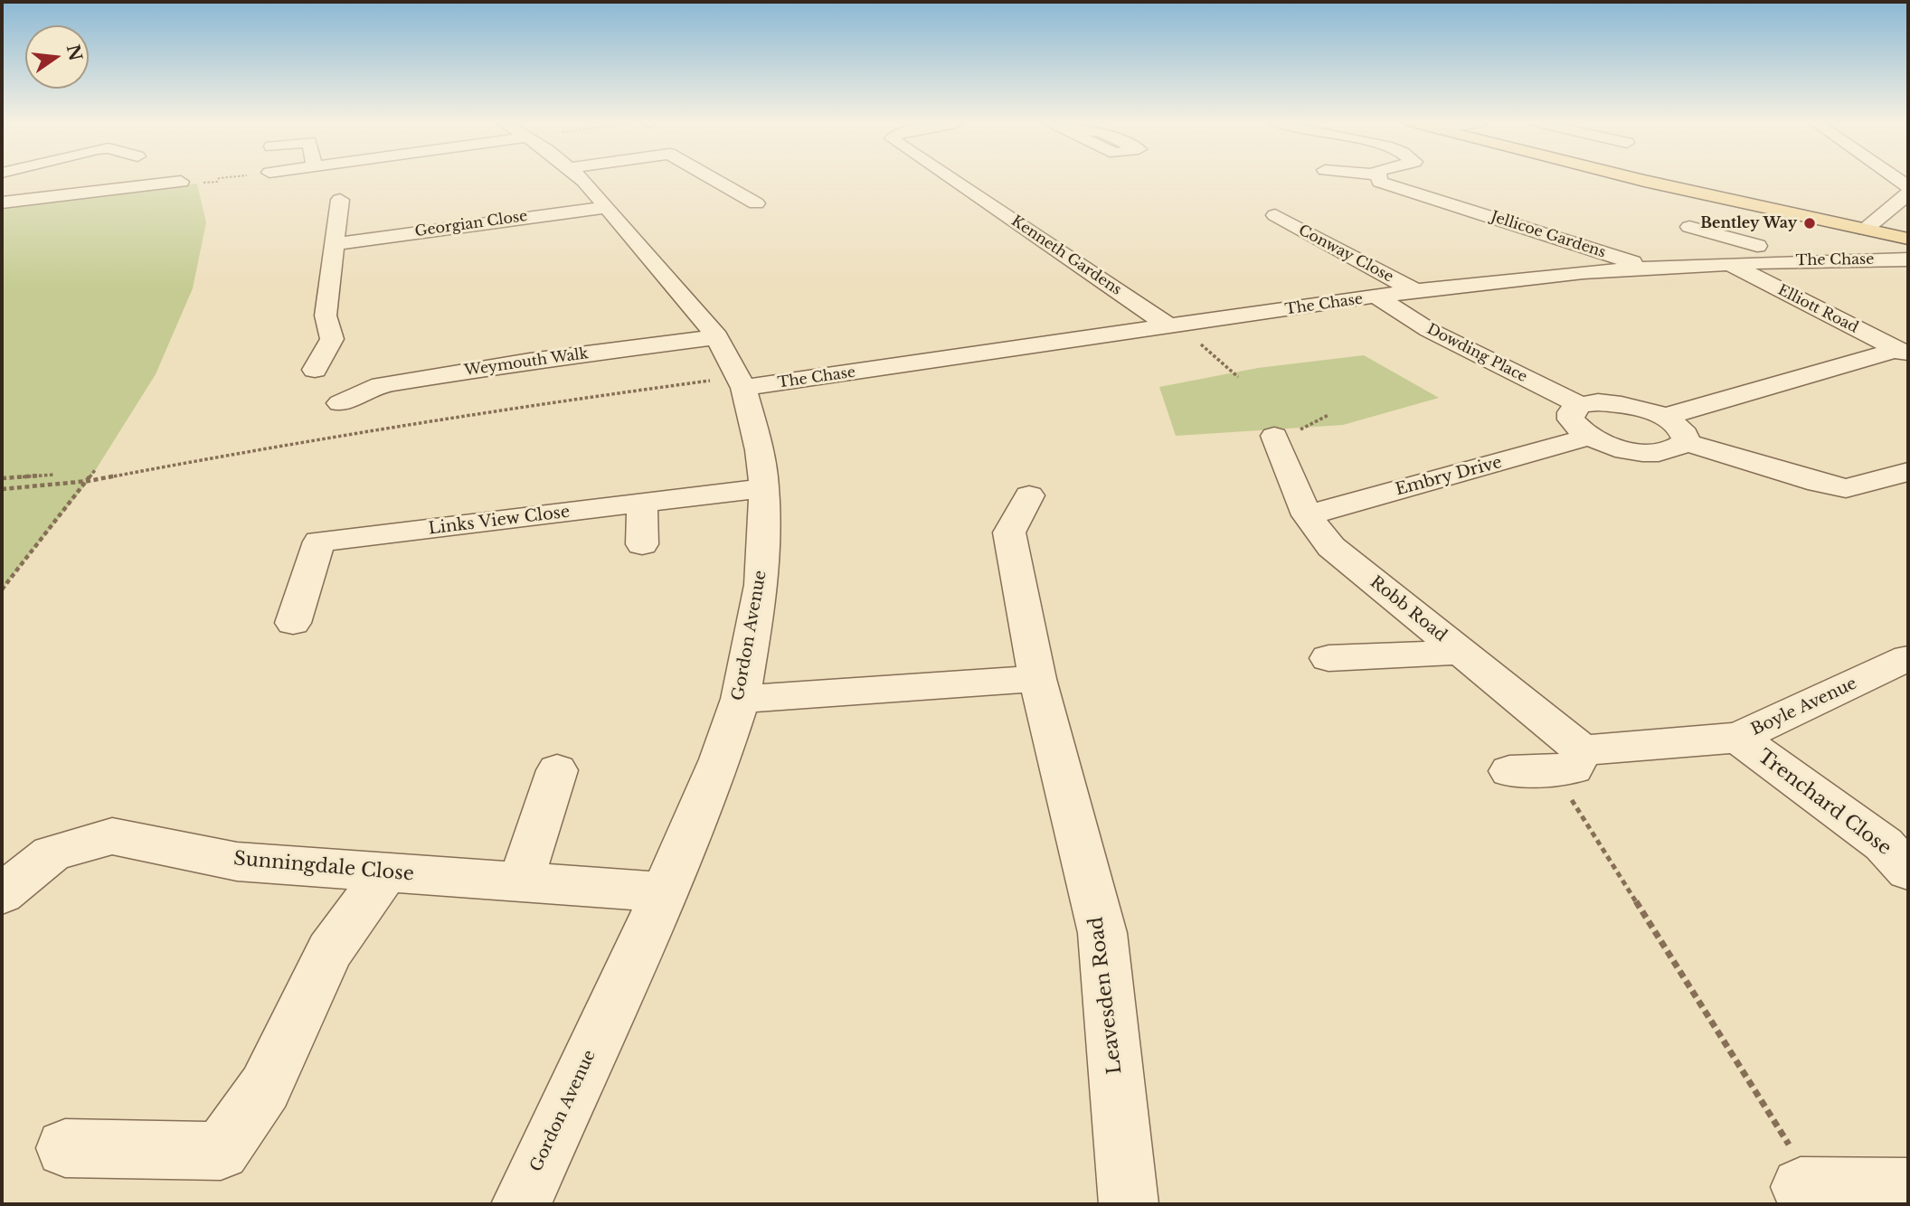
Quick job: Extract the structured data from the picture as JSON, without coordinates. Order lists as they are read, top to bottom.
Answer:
{
  "streets": {
    "street": [
      "Georgian Close",
      "Jellicoe Gardens",
      "Conway Close",
      "Kenneth Gardens",
      "The Chase",
      "Elliott Road",
      "Dowding Place",
      "Weymouth Walk",
      "Embry Drive",
      "Links View Close",
      "Robb Road",
      "Gordon Avenue",
      "Boyle Avenue",
      "Trenchard Close",
      "Sunningdale Close",
      "Leavesden Road"
    ]
  },
  "crossings": [
    ["Georgian Close", "Gordon Avenue"],
    ["Jellicoe Gardens", "The Chase"],
    ["Conway Close", "The Chase"],
    ["Kenneth Gardens", "The Chase"],
    ["The Chase", "Elliott Road"],
    ["The Chase", "Dowding Place"],
    ["The Chase", "Gordon Avenue"],
    ["Weymouth Walk", "Gordon Avenue"],
    ["Embry Drive", "Robb Road"],
    ["Links View Close", "Gordon Avenue"],
    ["Robb Road", "Boyle Avenue"],
    ["Gordon Avenue", "Sunningdale Close"],
    ["Boyle Avenue", "Trenchard Close"]
  ],
  "places": ["Bentley Way"],
  "north": "right"
}
